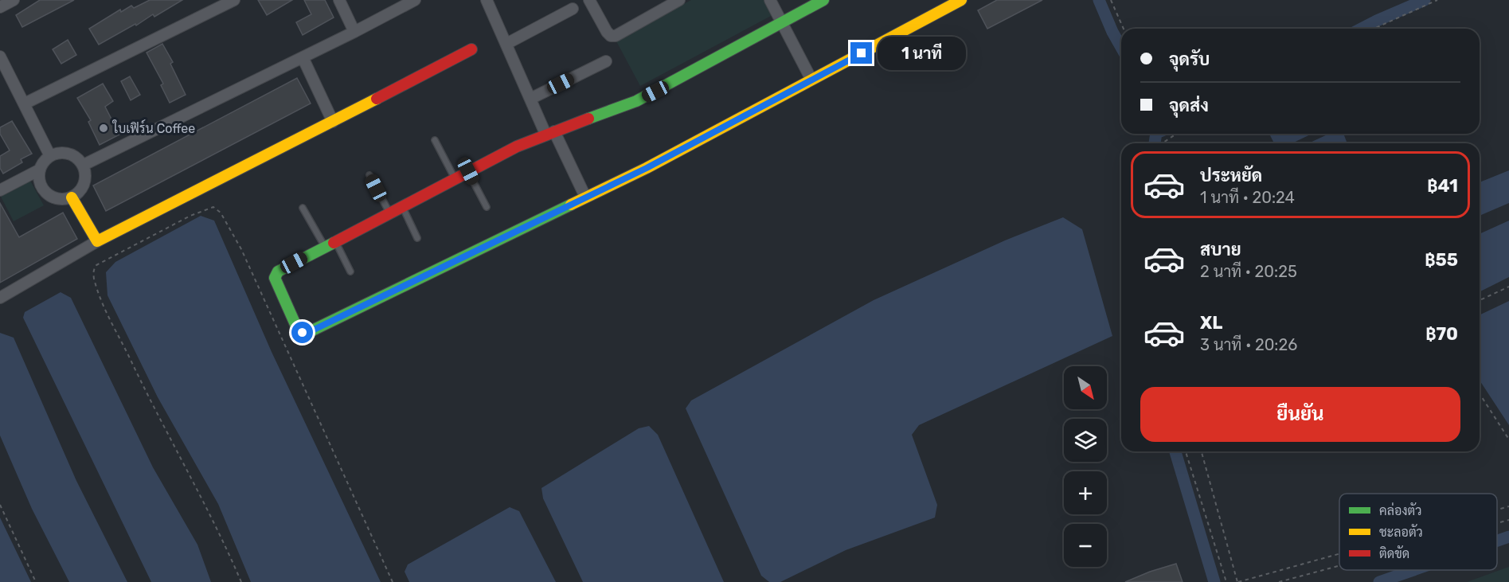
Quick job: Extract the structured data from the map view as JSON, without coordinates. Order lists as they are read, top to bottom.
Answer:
{
  "places": ["ใบเฟิร์น Coffee"],
  "legend": ["คล่องตัว", "ชะลอตัว", "ติดขัด"],
  "north": "bottom right",
  "page": {
    "banner": ["จุดรับ", "จุดส่ง"],
    "bubble": "1 นาที",
    "list": [
      {
        "name": "ประหยัด",
        "note": "1 นาที · 20:24",
        "value": "฿41"
      },
      {
        "name": "สบาย",
        "note": "2 นาที · 20:25",
        "value": "฿55"
      },
      {
        "name": "XL",
        "note": "3 นาที · 20:26",
        "value": "฿70"
      }
    ],
    "map_buttons": ["+", "−"],
    "buttons": "ยืนยัน"
  }
}
